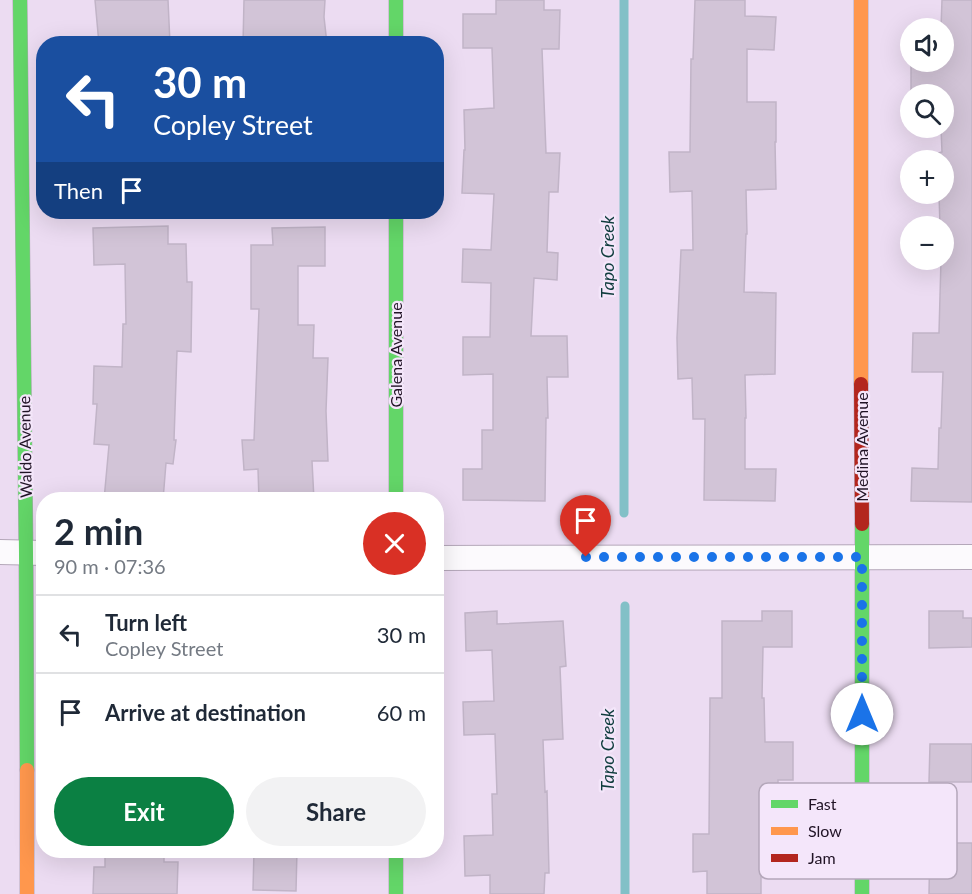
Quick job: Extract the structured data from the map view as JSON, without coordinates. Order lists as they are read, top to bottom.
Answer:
{
  "streets": {
    "street": ["Galena Avenue", "Waldo Avenue", "Medina Avenue"]
  },
  "water": ["Tapo Creek"],
  "legend": ["Fast", "Slow", "Jam"],
  "page": {
    "map_buttons": ["+", "−"],
    "turn": ["30 m", "Copley Street"],
    "then": "Then",
    "heading": ["2 min", "90 m · 07:36"],
    "list": [
      {
        "name": "Turn left",
        "note": "Copley Street",
        "value": "30 m"
      },
      {
        "name": "Arrive at destination",
        "value": "60 m"
      }
    ],
    "buttons": ["Exit", "Share"]
  }
}
